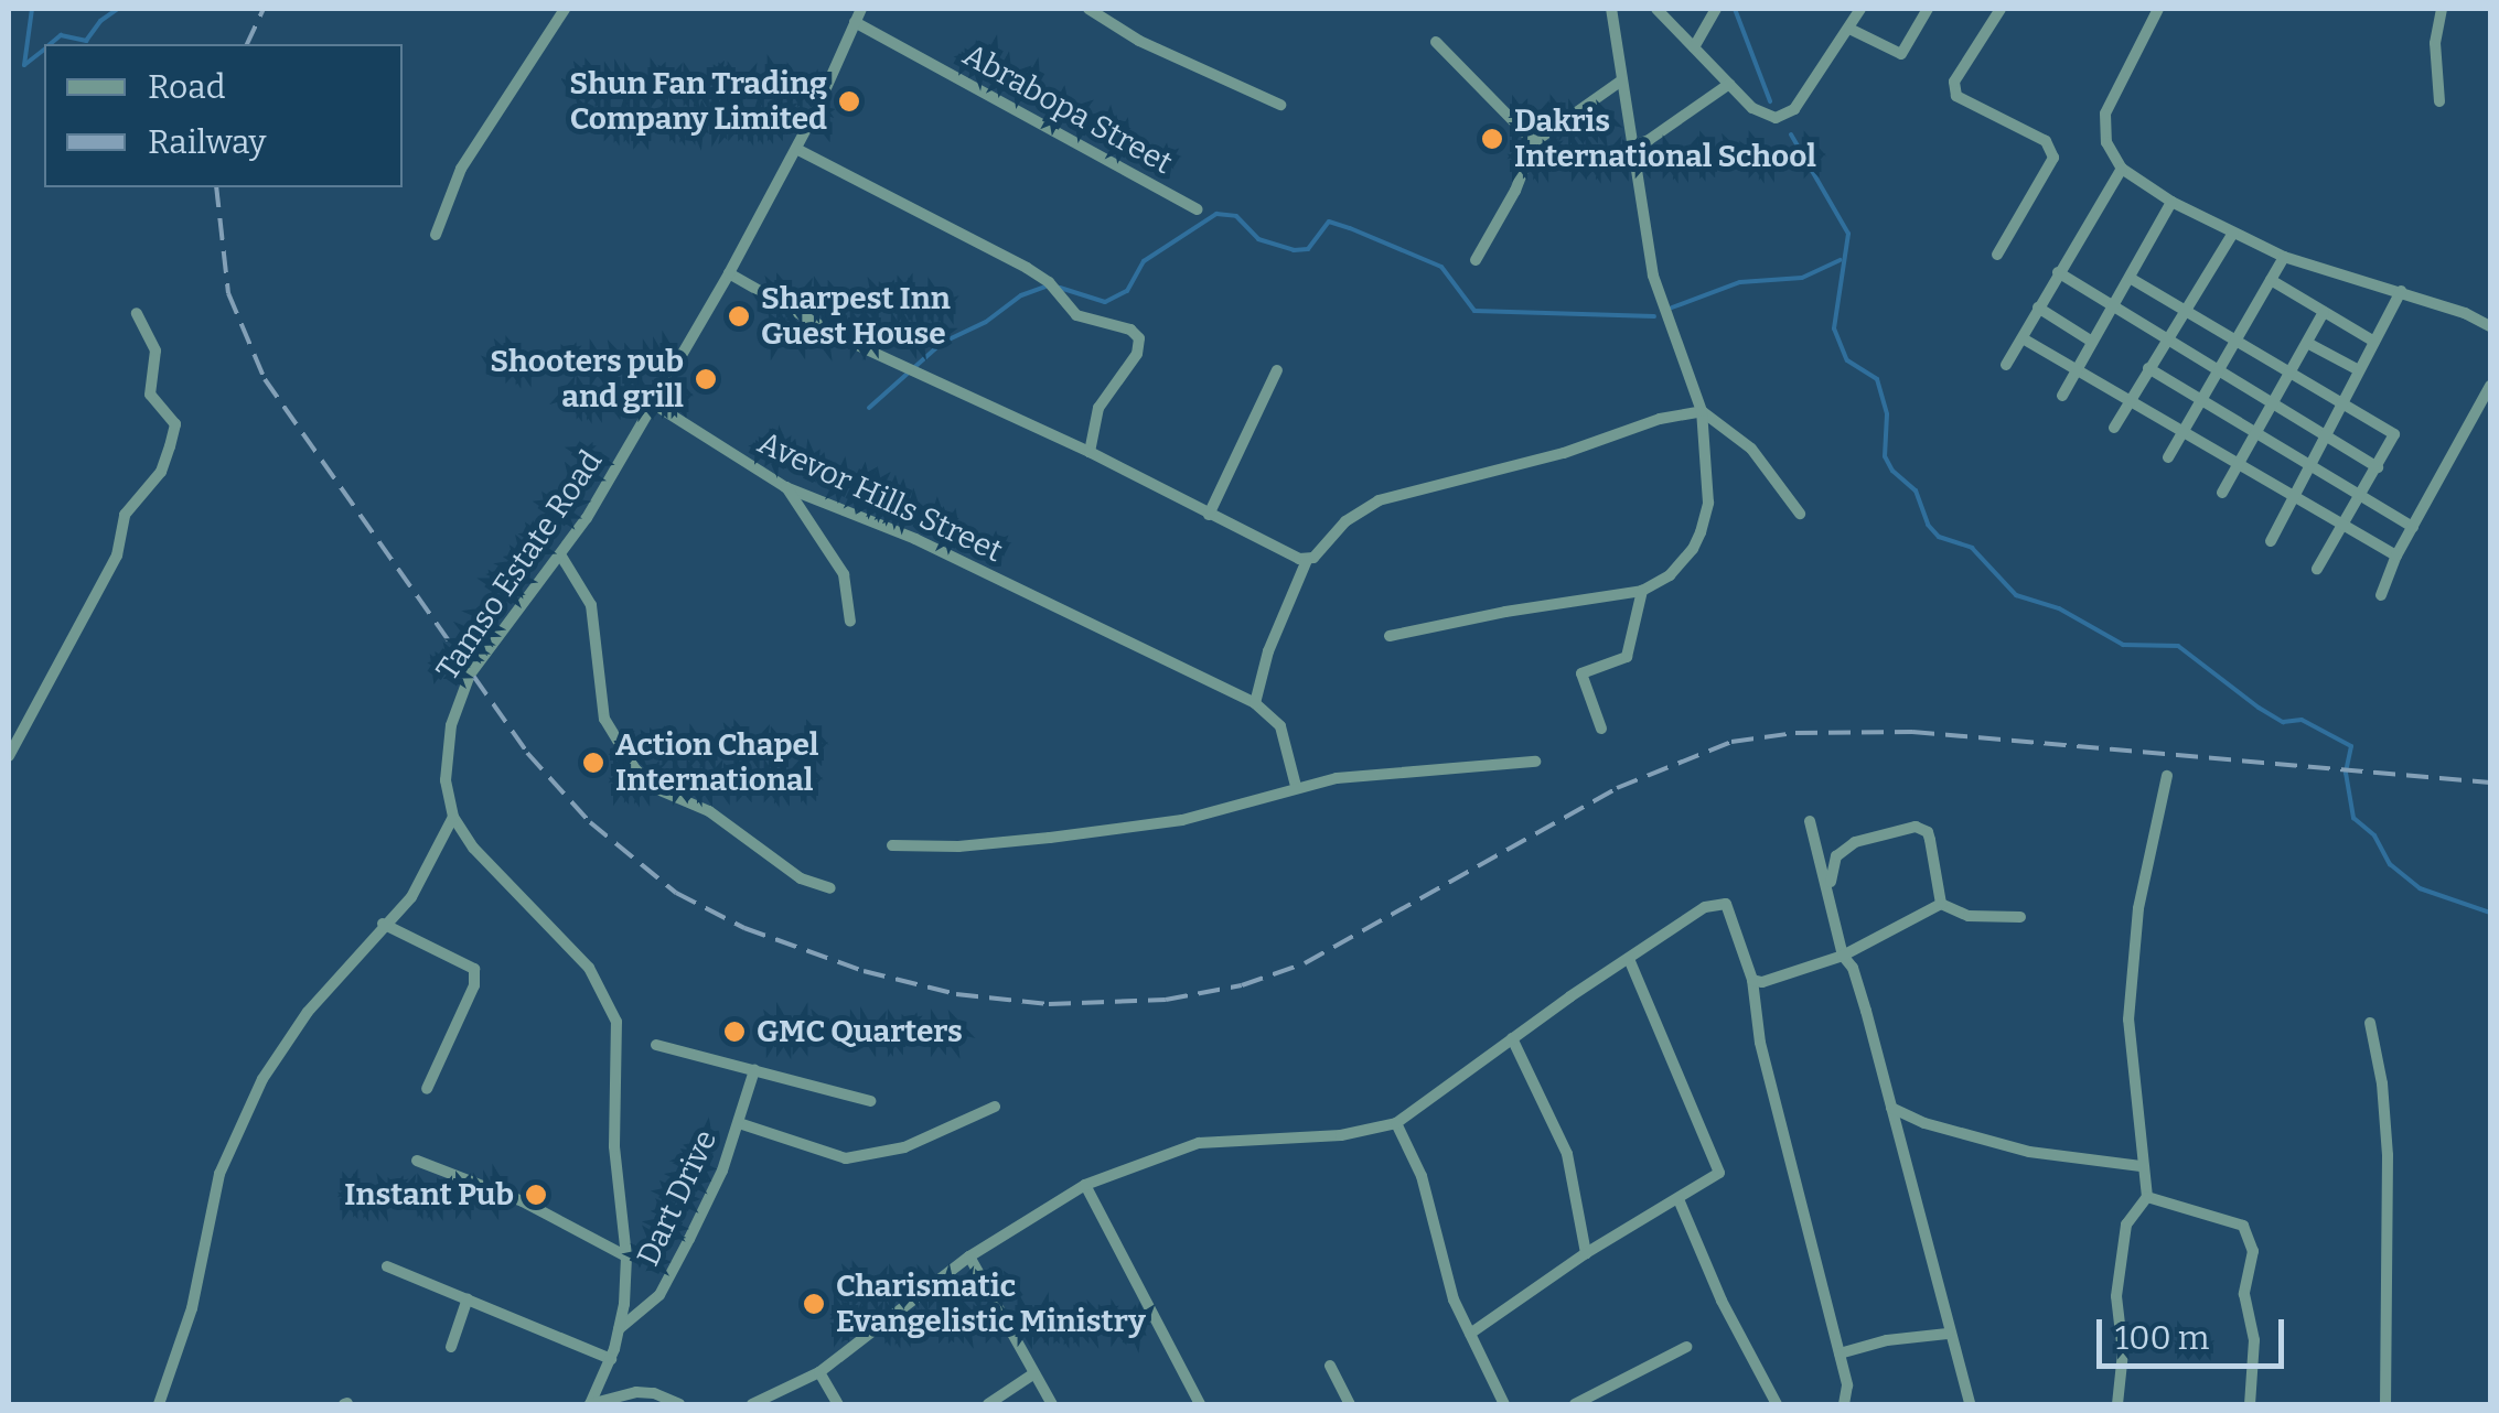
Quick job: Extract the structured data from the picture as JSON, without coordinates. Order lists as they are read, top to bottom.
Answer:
{
  "streets": {
    "street": [
      "Abrabopa Street",
      "Avevor Hills Street",
      "Tamso Estate Road",
      "Dart Drive"
    ]
  },
  "crossings": [
    ["Abrabopa Street", "Tamso Estate Road"],
    ["Avevor Hills Street", "Tamso Estate Road"],
    ["Tamso Estate Road", "Dart Drive"]
  ],
  "places": [
    "Shun Fan Trading Company Limited",
    "Dakris International School",
    "Sharpest Inn Guest House",
    "Shooters pub and grill",
    "Action Chapel International",
    "GMC Quarters",
    "Instant Pub",
    "Charismatic Evangelistic Ministry"
  ],
  "legend": ["Road", "Railway"],
  "scale_bar": "100 m"
}
